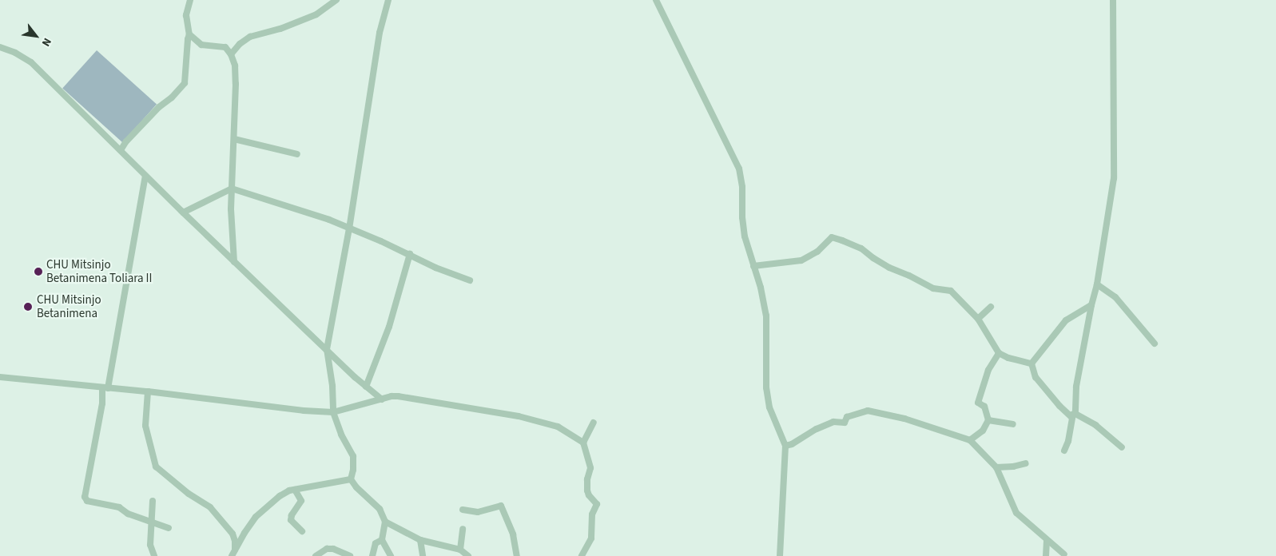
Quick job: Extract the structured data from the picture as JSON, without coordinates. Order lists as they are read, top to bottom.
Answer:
{
  "places": ["CHU Mitsinjo Betanimena Toliara II", "CHU Mitsinjo Betanimena"],
  "north": "bottom right"
}
